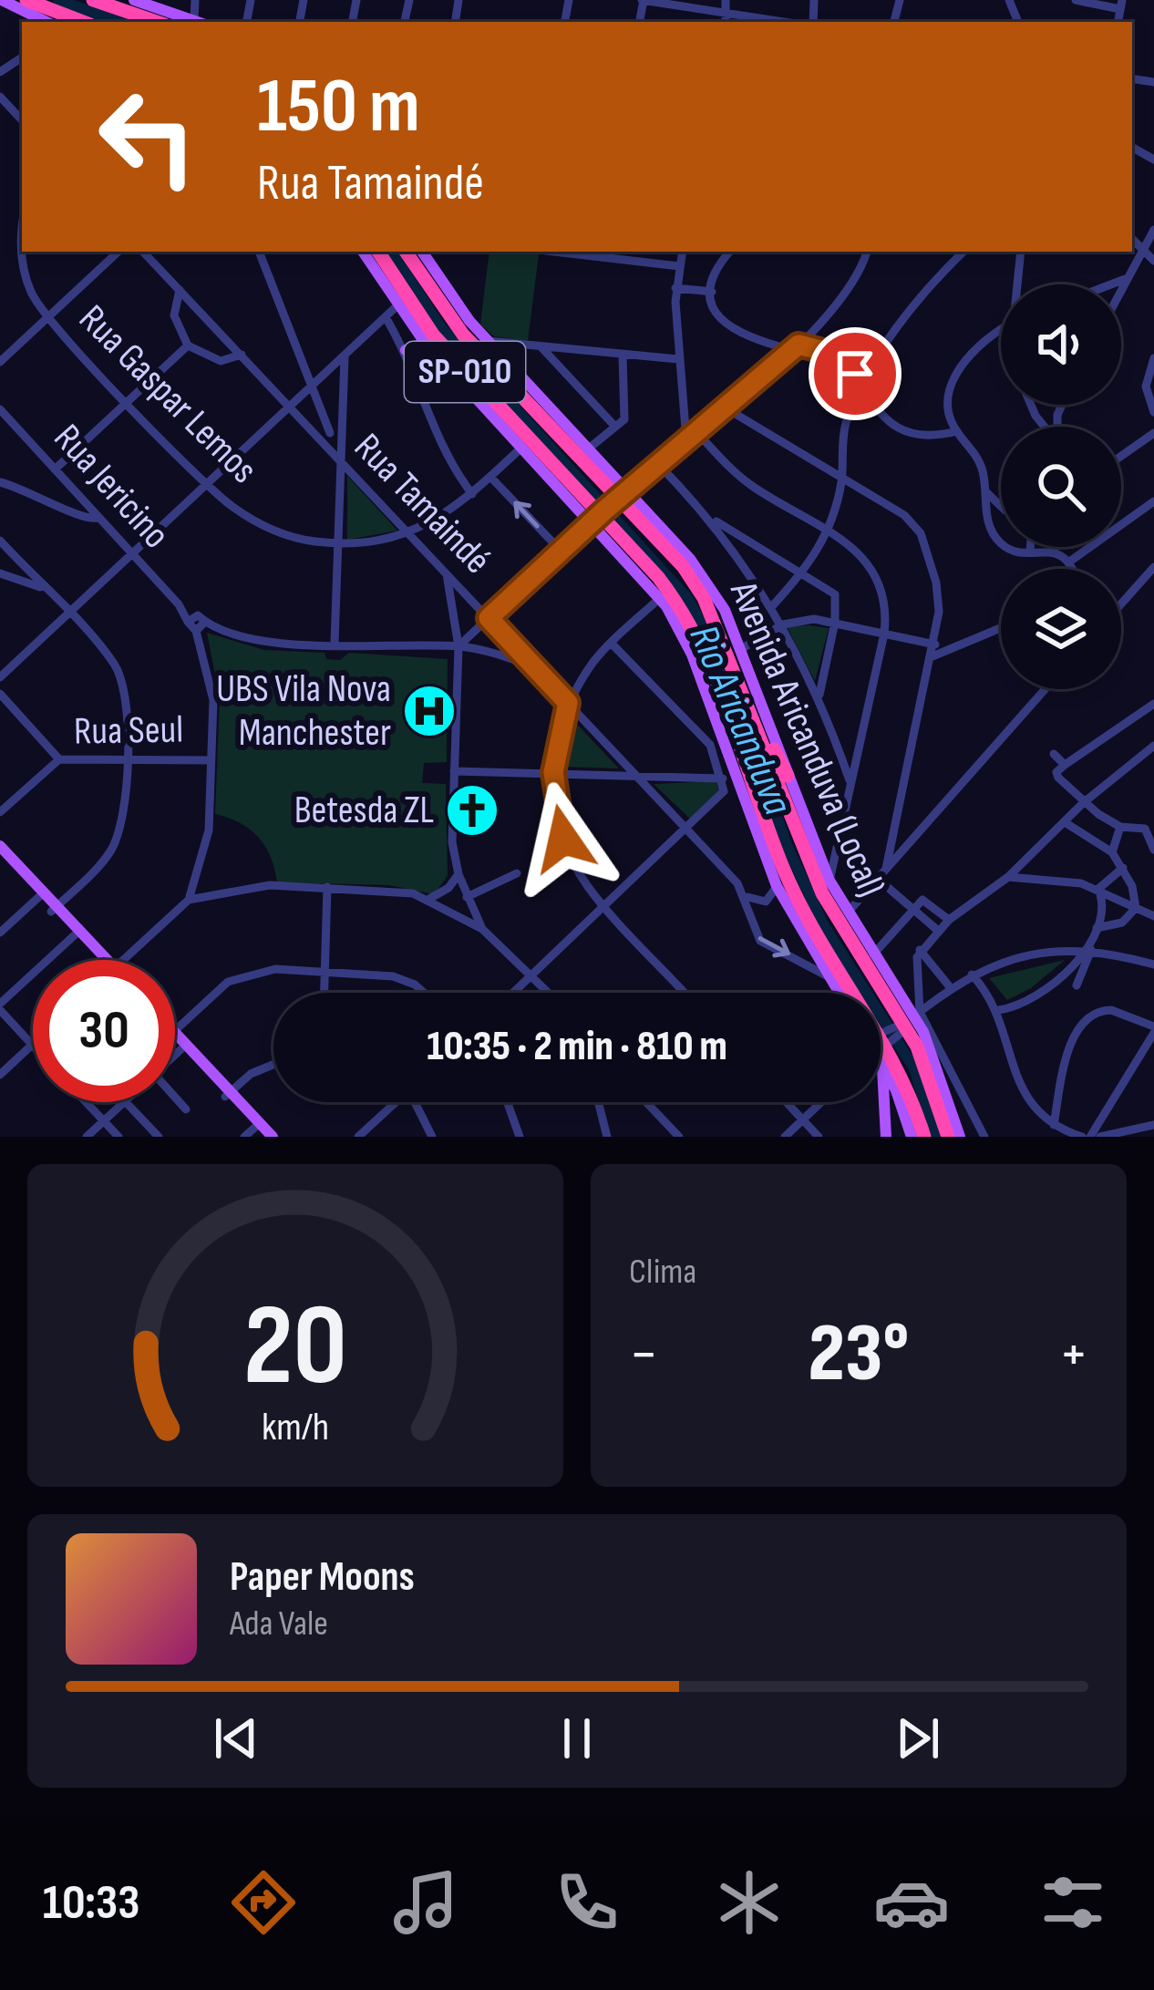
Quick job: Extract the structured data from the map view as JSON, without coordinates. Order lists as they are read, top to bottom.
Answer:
{
  "streets": {
    "highway": ["SP-010"],
    "main road": ["Avenida Aricanduva (Local)"],
    "street": [
      "Rua Gaspar Lemos",
      "Rua Jericino",
      "Rua Tamaindé",
      "Rua Seul"
    ]
  },
  "crossings": [
    ["SP-010", "Avenida Aricanduva (Local)"],
    ["Rua Gaspar Lemos", "Rua Tamaindé"],
    ["Rua Gaspar Lemos", "Avenida Aricanduva (Local)"],
    ["Rua Tamaindé", "Avenida Aricanduva (Local)"]
  ],
  "water": ["Rio Aricanduva"],
  "places": {
    "hospital": ["UBS Vila Nova Manchester"],
    "church": ["Betesda ZL"]
  },
  "page": {
    "turn": ["150 m", "Rua Tamaindé"],
    "limit": "30",
    "trip": "10:35 · 2 min · 810 m",
    "tile": "Clima",
    "heat": ["−", "23°", "+"],
    "song": ["Paper Moons", "Ada Vale"],
    "tabs": "10:33",
    "gauge": ["20", "km/h"]
  }
}
